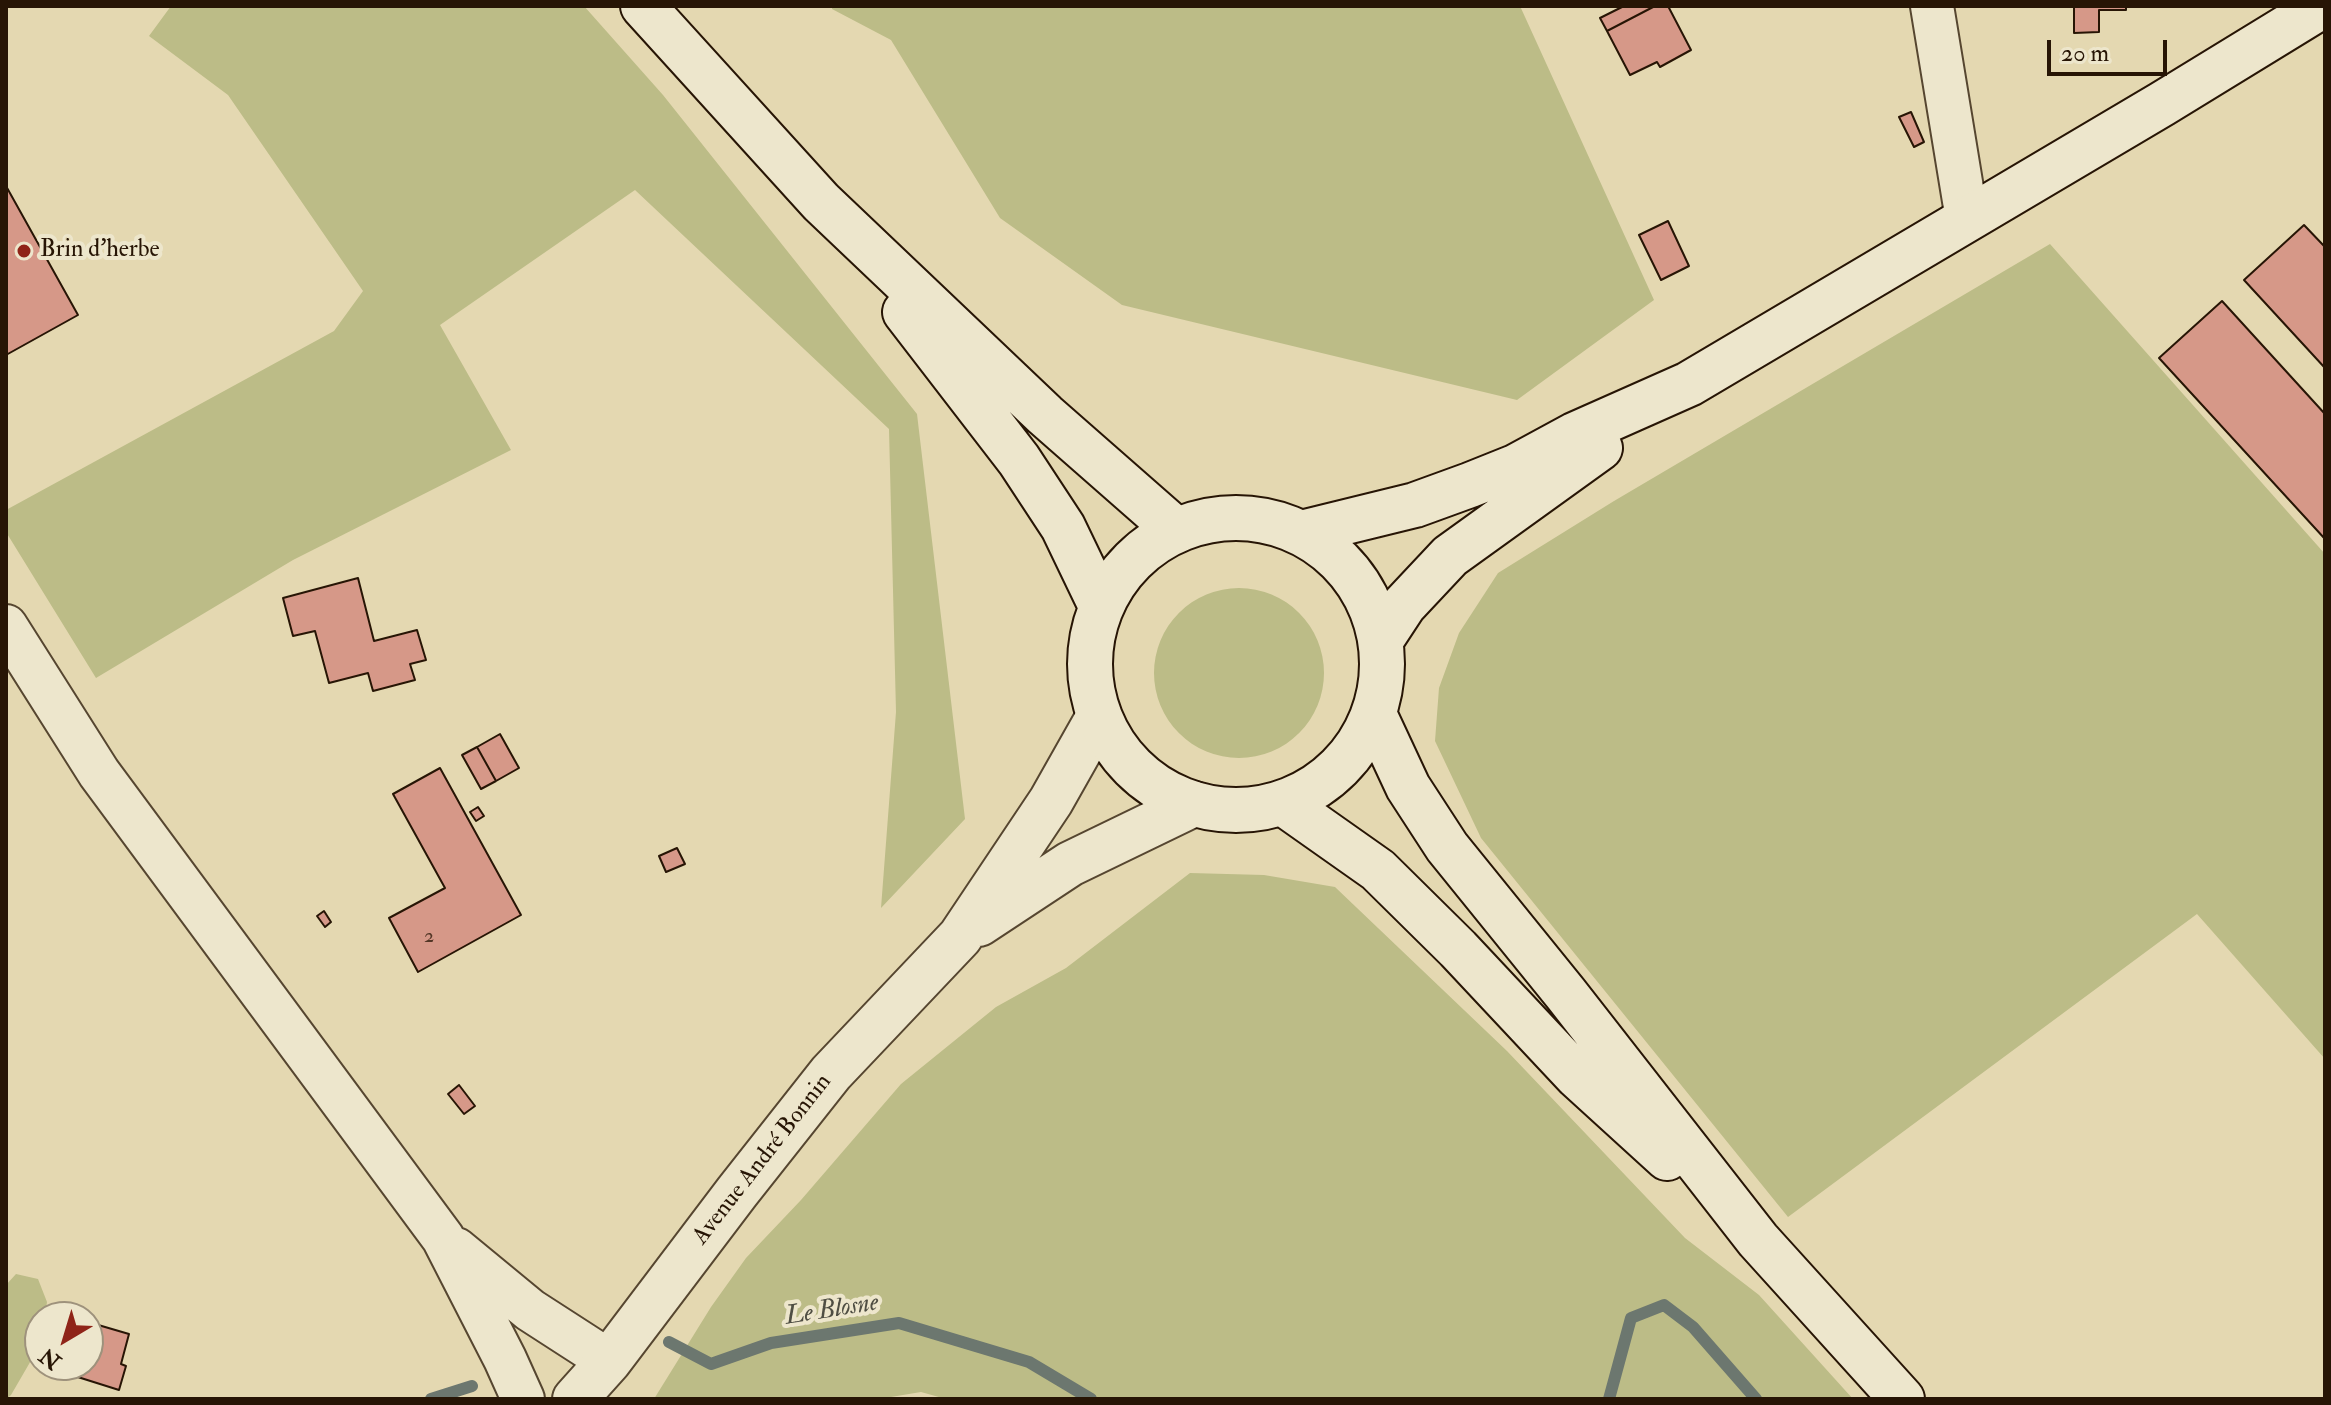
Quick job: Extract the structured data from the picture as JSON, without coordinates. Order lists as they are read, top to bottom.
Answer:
{
  "streets": {
    "main road": ["Avenue André Bonnin"]
  },
  "water": ["Le Blosne"],
  "places": ["Brin d'herbe"],
  "house_numbers": ["2"],
  "scale_bar": "20 m",
  "north": "bottom left"
}
